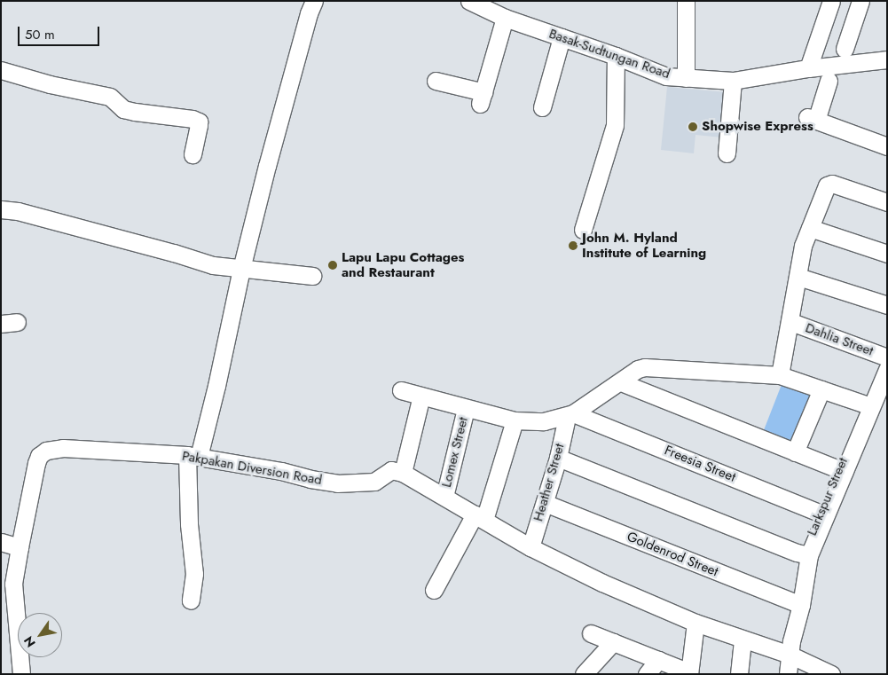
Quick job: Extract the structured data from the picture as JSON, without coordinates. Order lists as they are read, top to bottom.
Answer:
{
  "streets": {
    "street": [
      "Basak-Sudtungan Road",
      "Dahlia Street",
      "Lomex Street",
      "Freesia Street",
      "Pakpakan Diversion Road",
      "Heather Street",
      "Larkspur Street",
      "Goldenrod Street"
    ]
  },
  "crossings": [
    ["Dahlia Street", "Larkspur Street"],
    ["Freesia Street", "Heather Street"],
    ["Freesia Street", "Larkspur Street"],
    ["Heather Street", "Goldenrod Street"],
    ["Larkspur Street", "Goldenrod Street"]
  ],
  "places": ["Shopwise Express", "John M. Hyland Institute of Learning", "Lapu Lapu Cottages and Restaurant"],
  "scale_bar": "50 m",
  "north": "bottom left"
}
